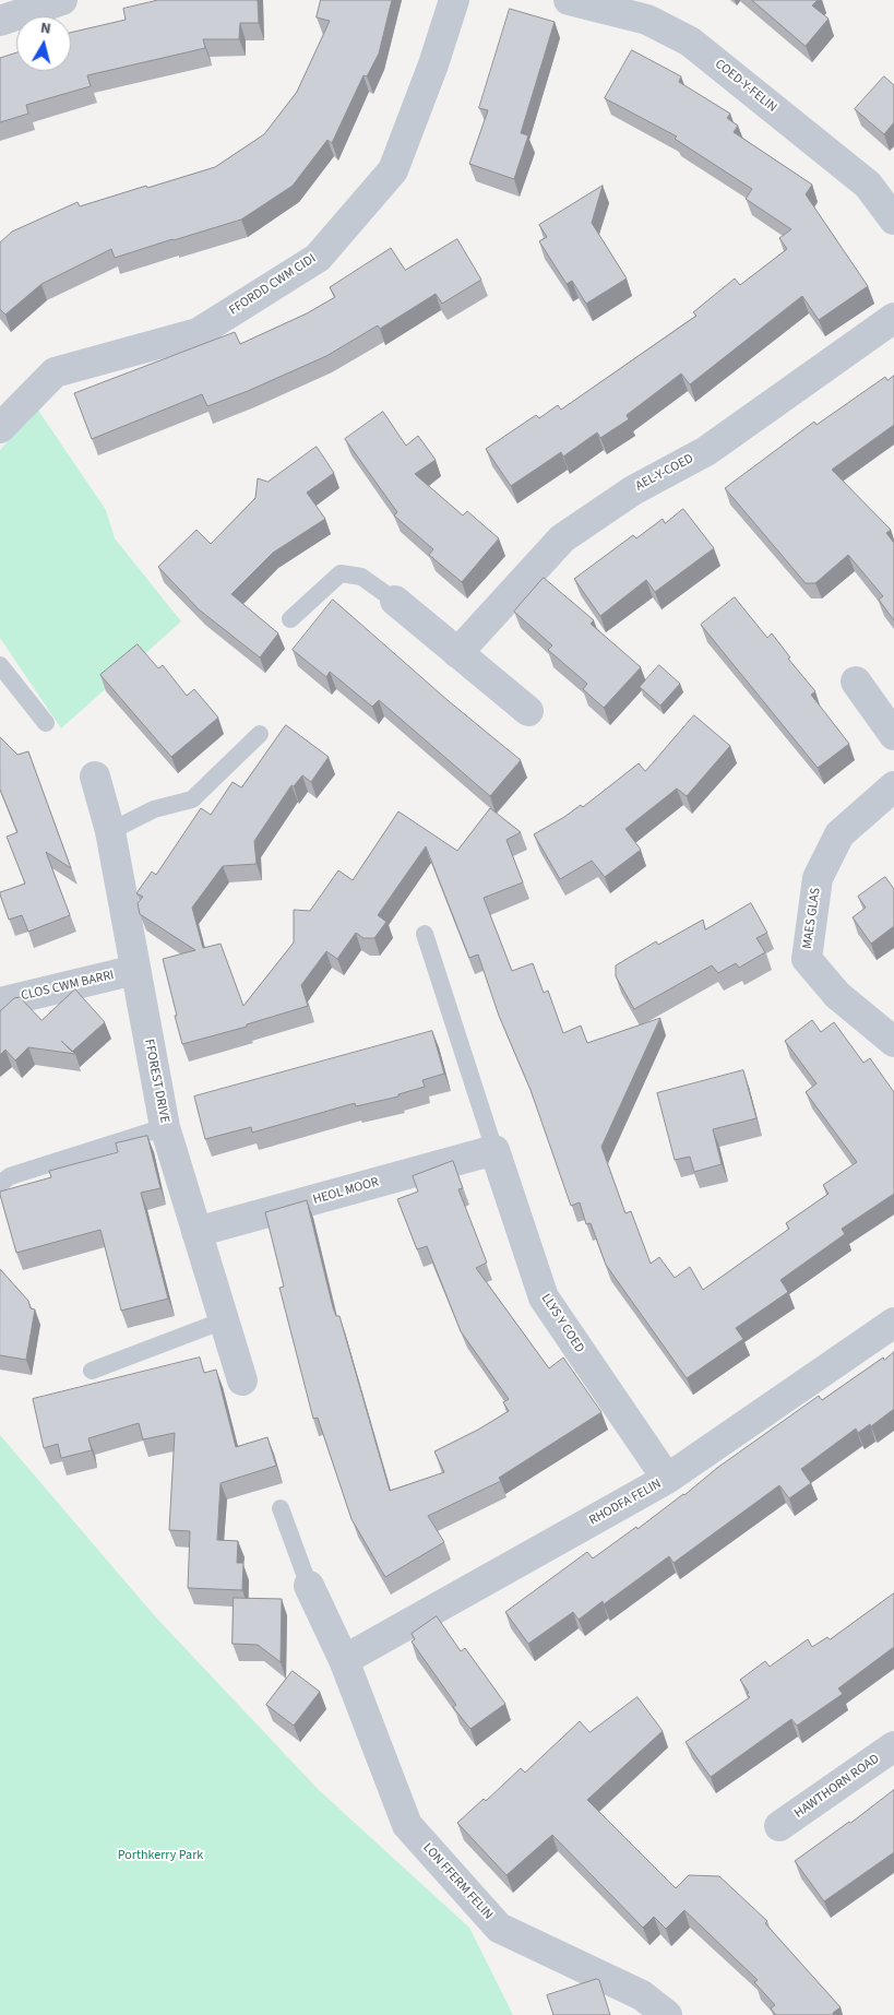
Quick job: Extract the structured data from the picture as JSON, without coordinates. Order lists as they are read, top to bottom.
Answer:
{
  "streets": {
    "street": [
      "COED-Y-FELIN",
      "FFORDD CWM CIDI",
      "AEL-Y-COED",
      "MAES GLAS",
      "CLOS CWM BARRI",
      "FFOREST DRIVE",
      "HEOL MOOR",
      "LLYS Y COED",
      "RHODFA FELIN",
      "HAWTHORN ROAD",
      "LON FFERM FELIN"
    ]
  },
  "crossings": [
    ["CLOS CWM BARRI", "FFOREST DRIVE"],
    ["FFOREST DRIVE", "HEOL MOOR"],
    ["HEOL MOOR", "LLYS Y COED"],
    ["LLYS Y COED", "RHODFA FELIN"],
    ["RHODFA FELIN", "LON FFERM FELIN"]
  ],
  "parks": ["Porthkerry Park"],
  "north": "top"
}
